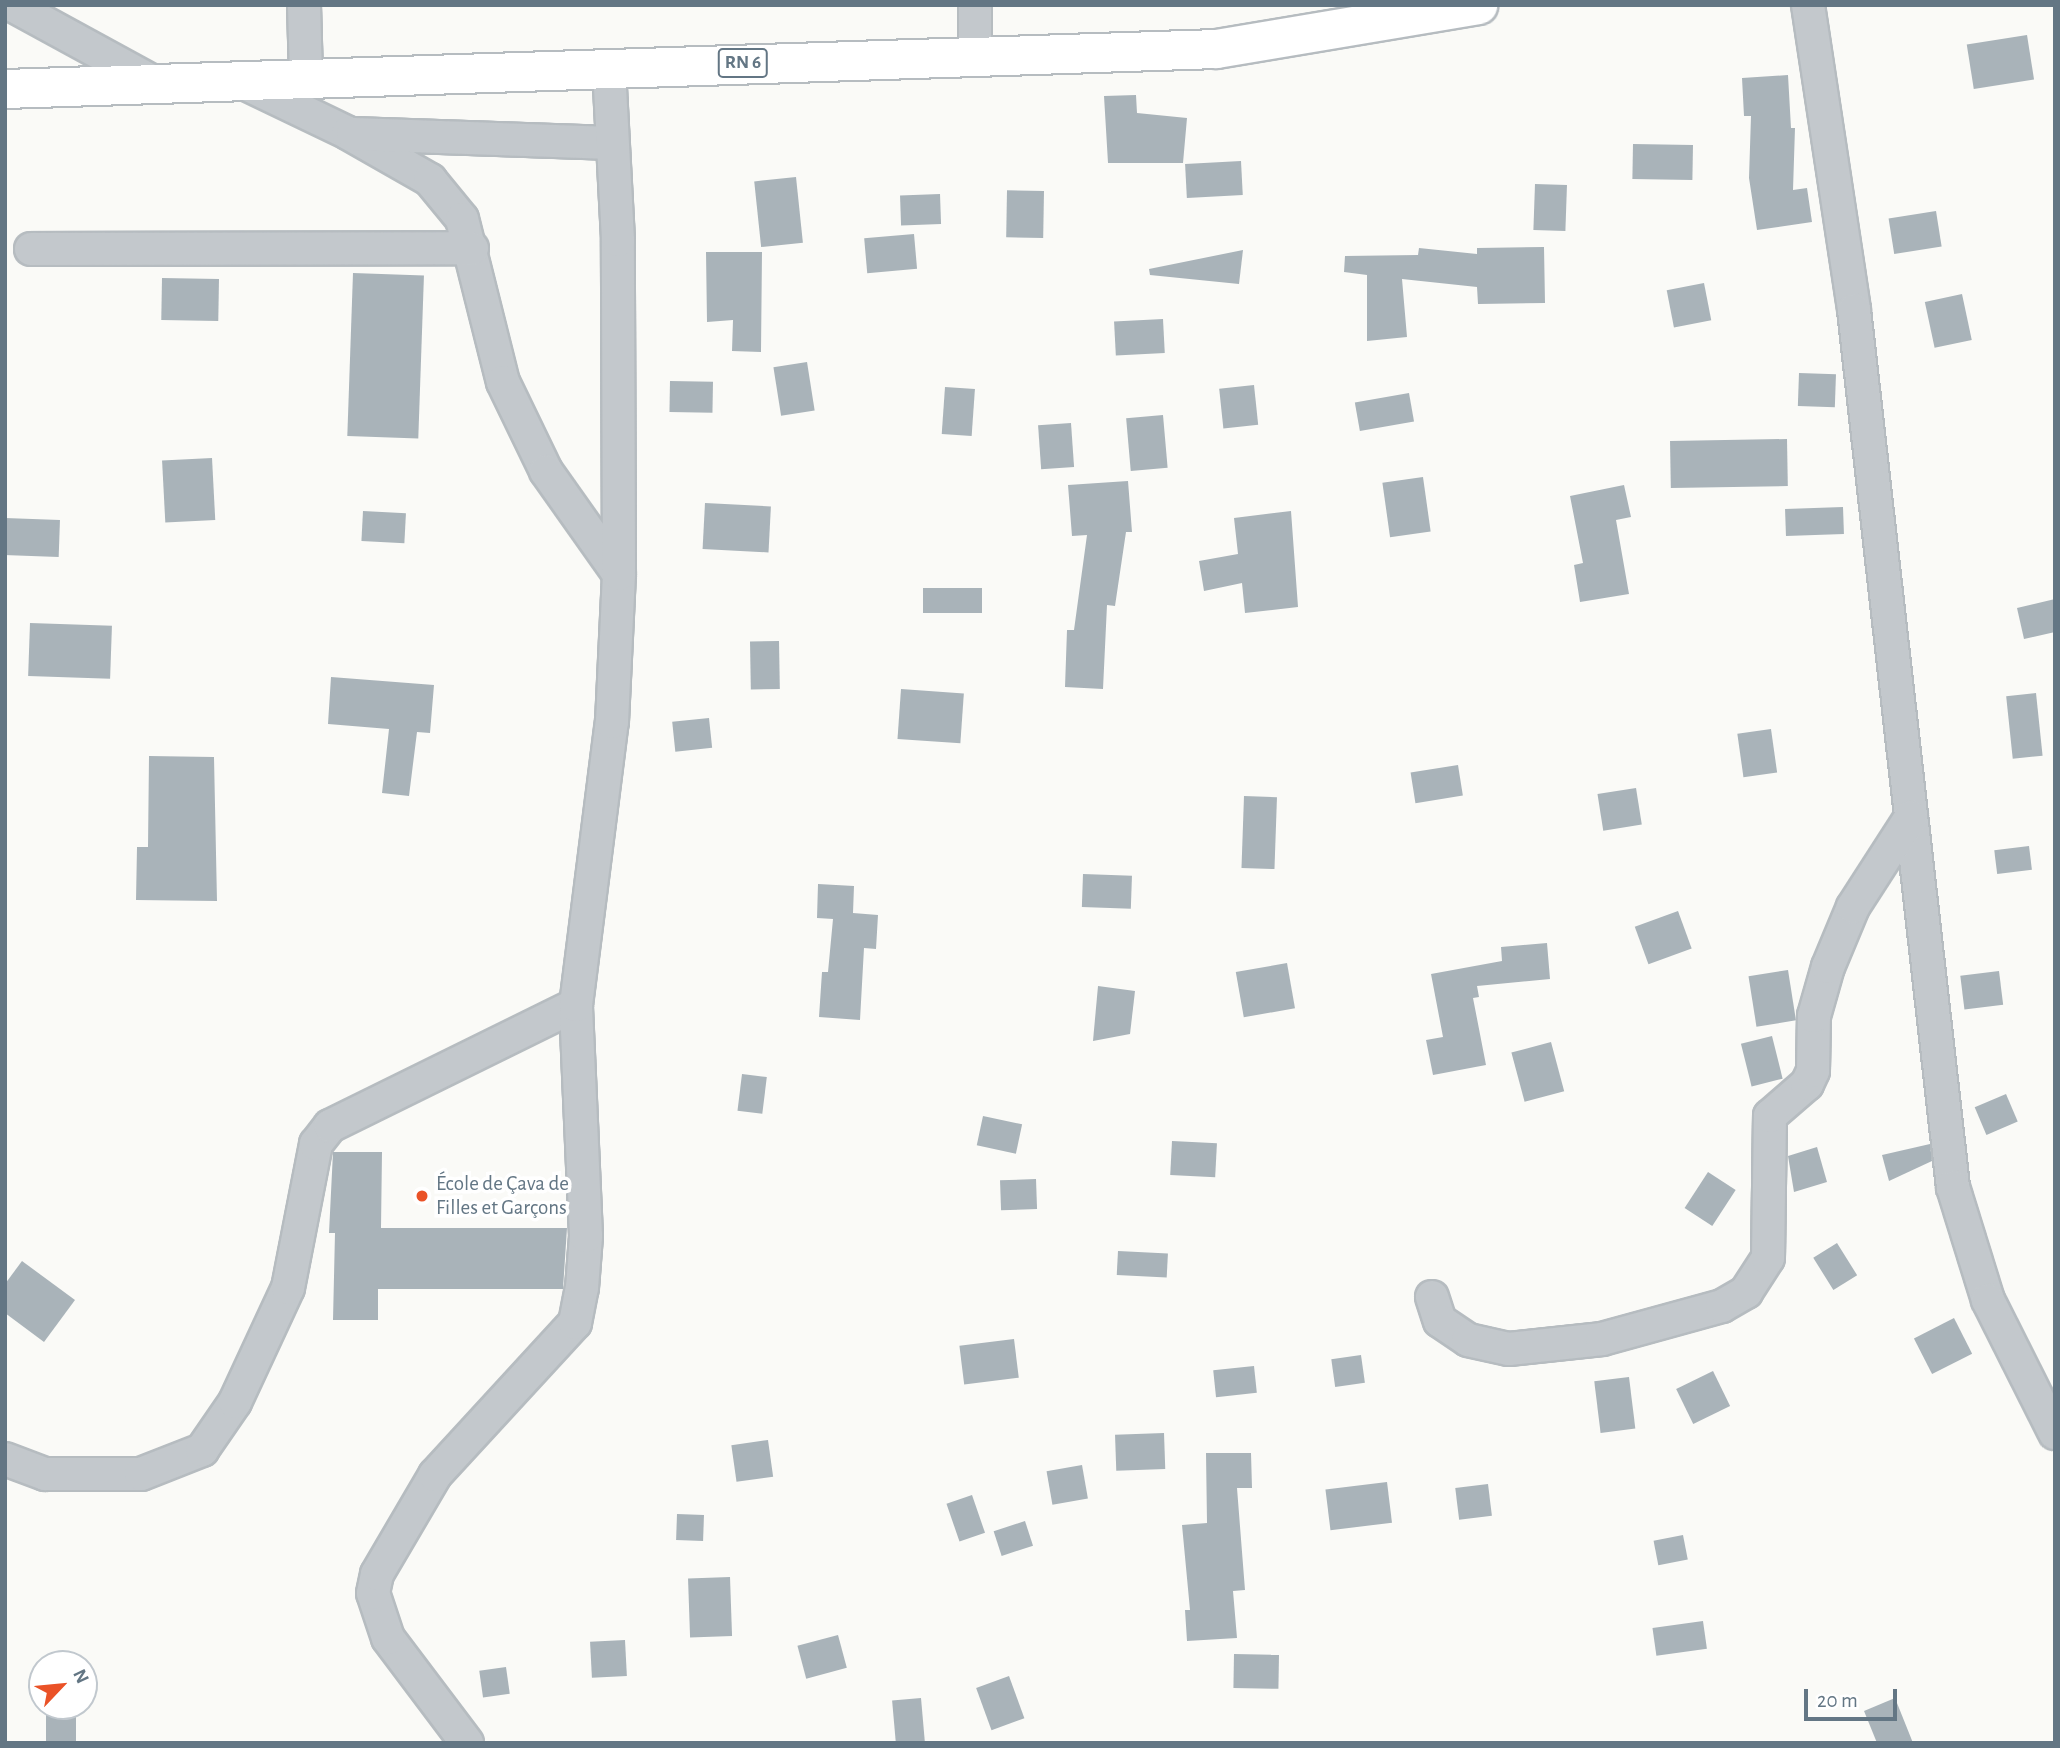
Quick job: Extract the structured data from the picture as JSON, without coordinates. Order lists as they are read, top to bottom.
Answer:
{
  "streets": {
    "main road": ["RN 6"]
  },
  "places": ["École de Çava de Filles et Garçons"],
  "scale_bar": "20 m",
  "north": "top right"
}
